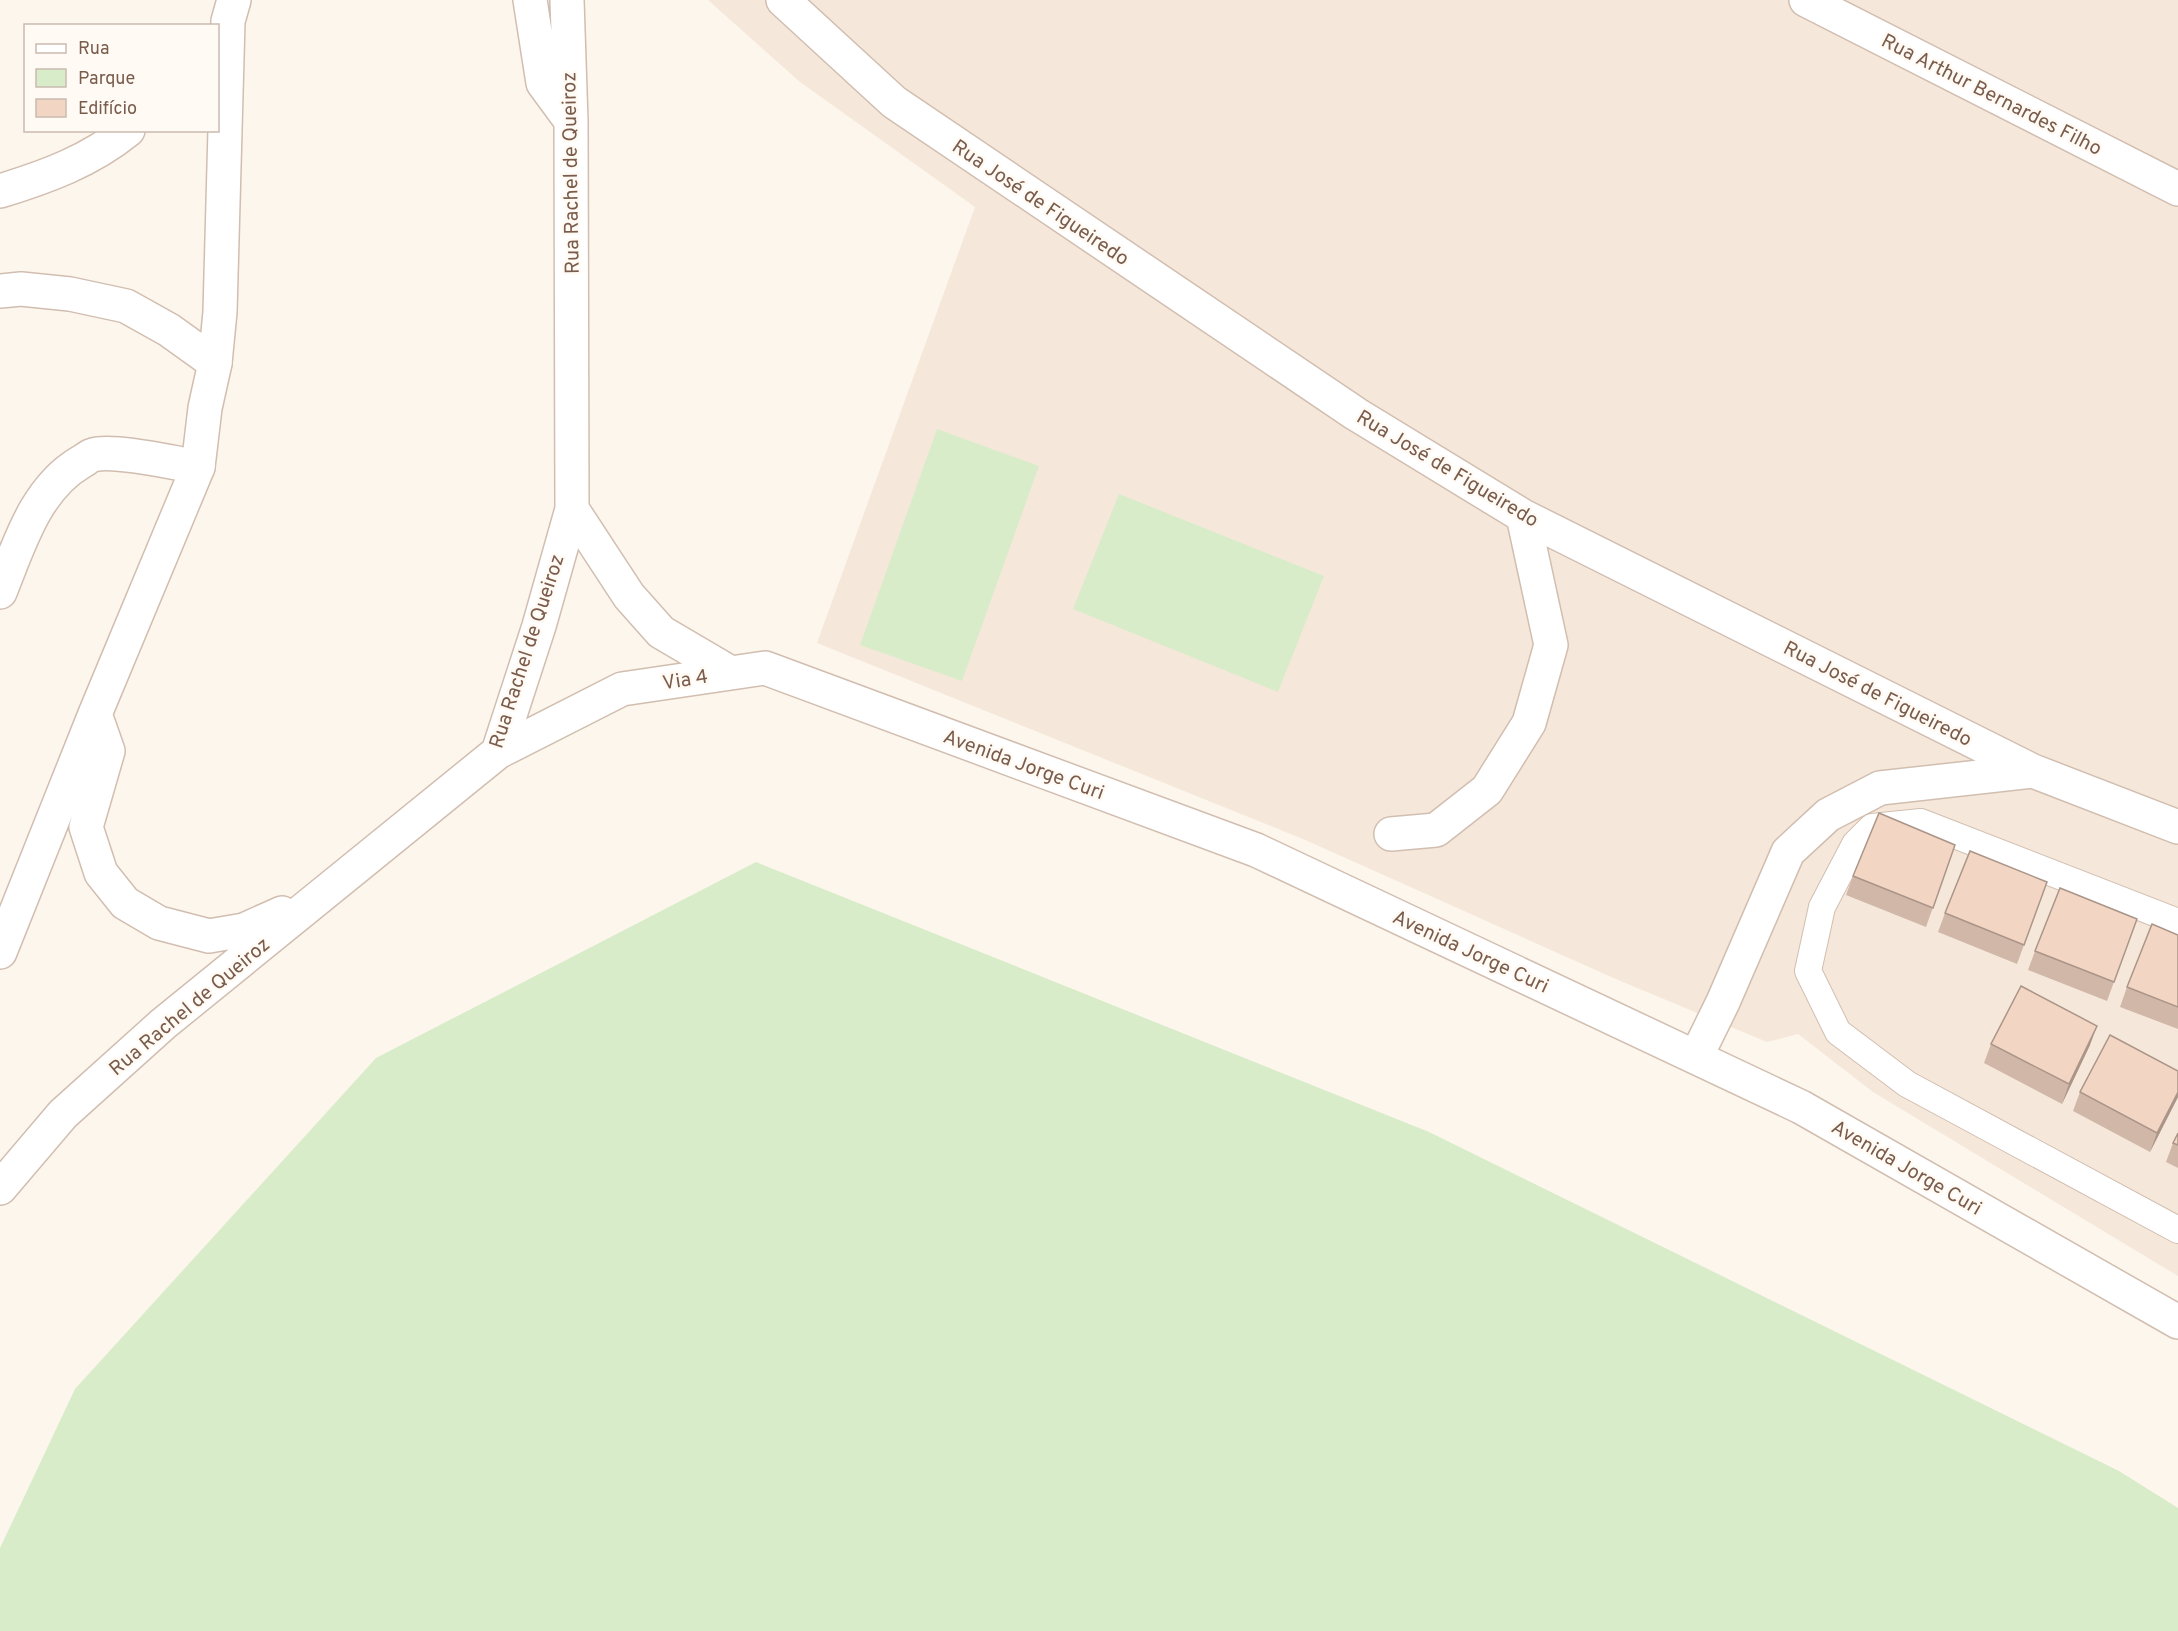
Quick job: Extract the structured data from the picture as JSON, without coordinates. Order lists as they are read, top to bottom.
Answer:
{
  "streets": {
    "street": [
      "Rua Arthur Bernardes Filho",
      "Rua Rachel de Queiroz",
      "Rua José de Figueiredo",
      "Via 4",
      "Avenida Jorge Curi"
    ]
  },
  "crossings": [
    ["Rua Rachel de Queiroz", "Via 4"],
    ["Via 4", "Avenida Jorge Curi"]
  ],
  "legend": ["Rua", "Parque", "Edifício"]
}
